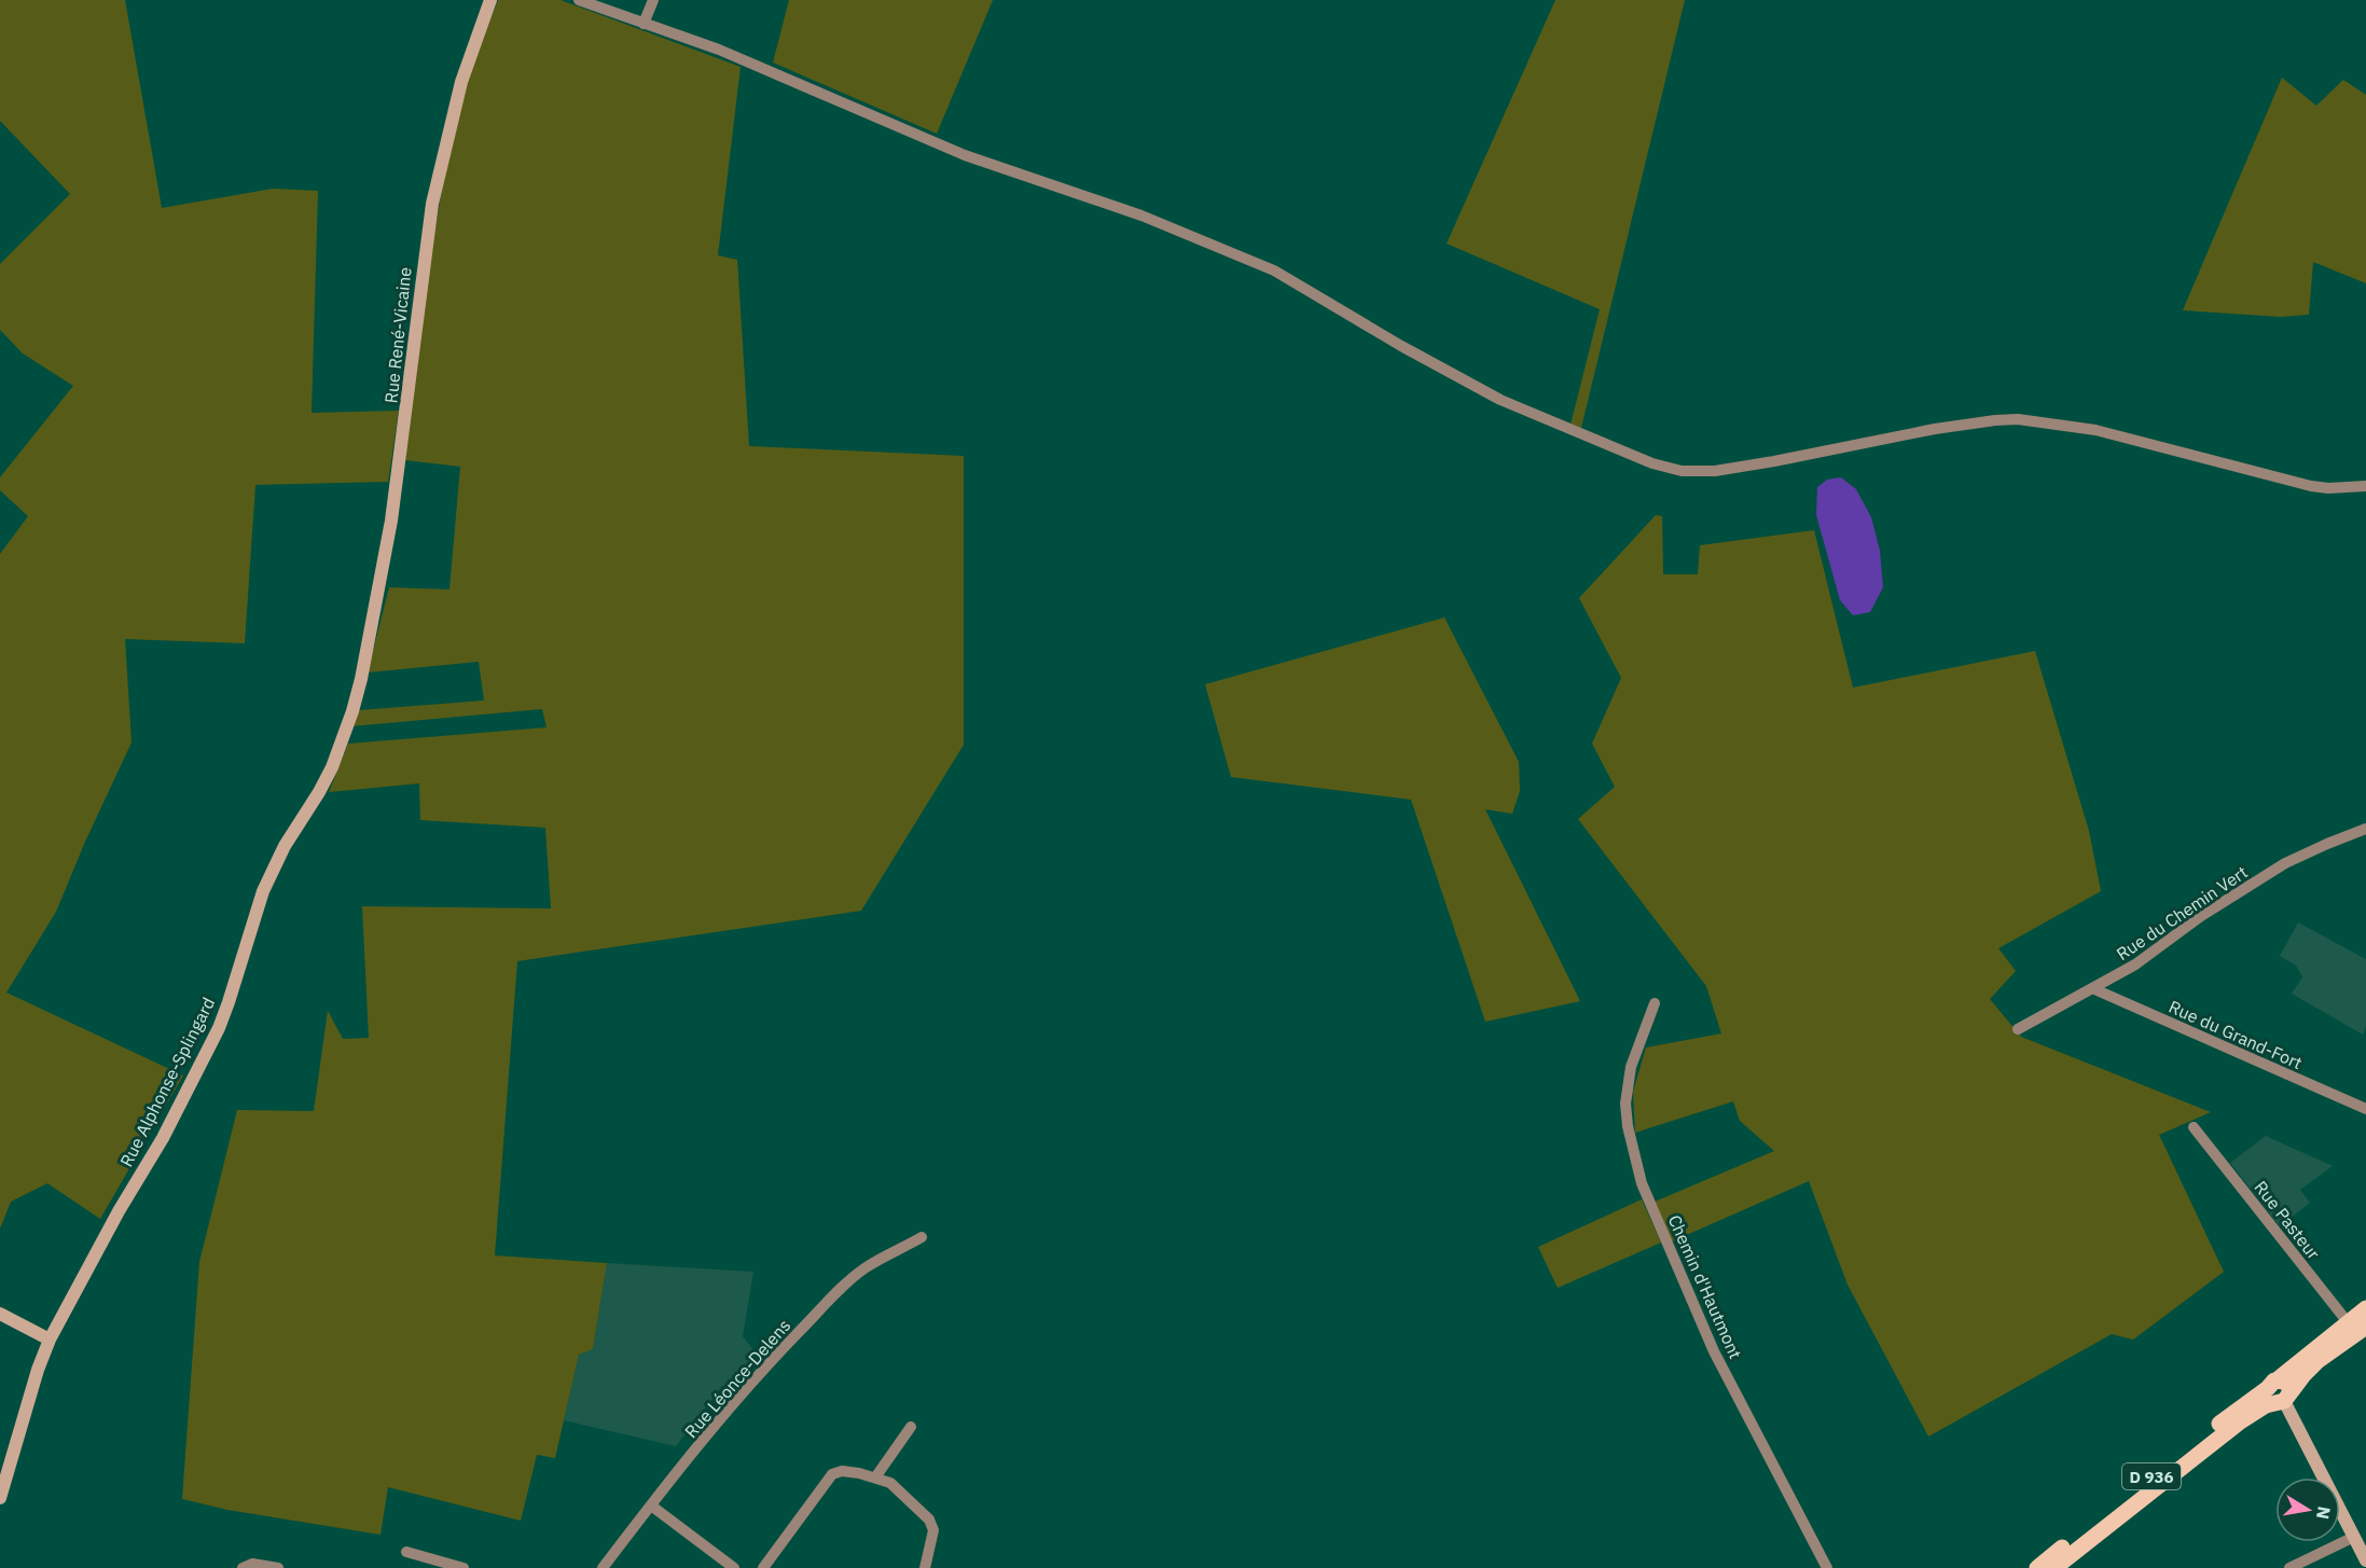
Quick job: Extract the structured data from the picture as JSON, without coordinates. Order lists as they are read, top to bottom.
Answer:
{
  "streets": {
    "main road": ["D 936"],
    "street": [
      "Rue René-Vicaine",
      "Rue du Chemin Vert",
      "Rue du Grand-Fort",
      "Rue Alphonse-Splingard",
      "Rue Pasteur",
      "Chemin d'Hautmont",
      "Rue Léonce-Delens"
    ]
  },
  "crossings": [
    ["Rue René-Vicaine", "Rue Alphonse-Splingard"],
    ["Rue du Chemin Vert", "Rue du Grand-Fort"],
    ["Rue Pasteur", "D 936"]
  ],
  "north": "right"
}
